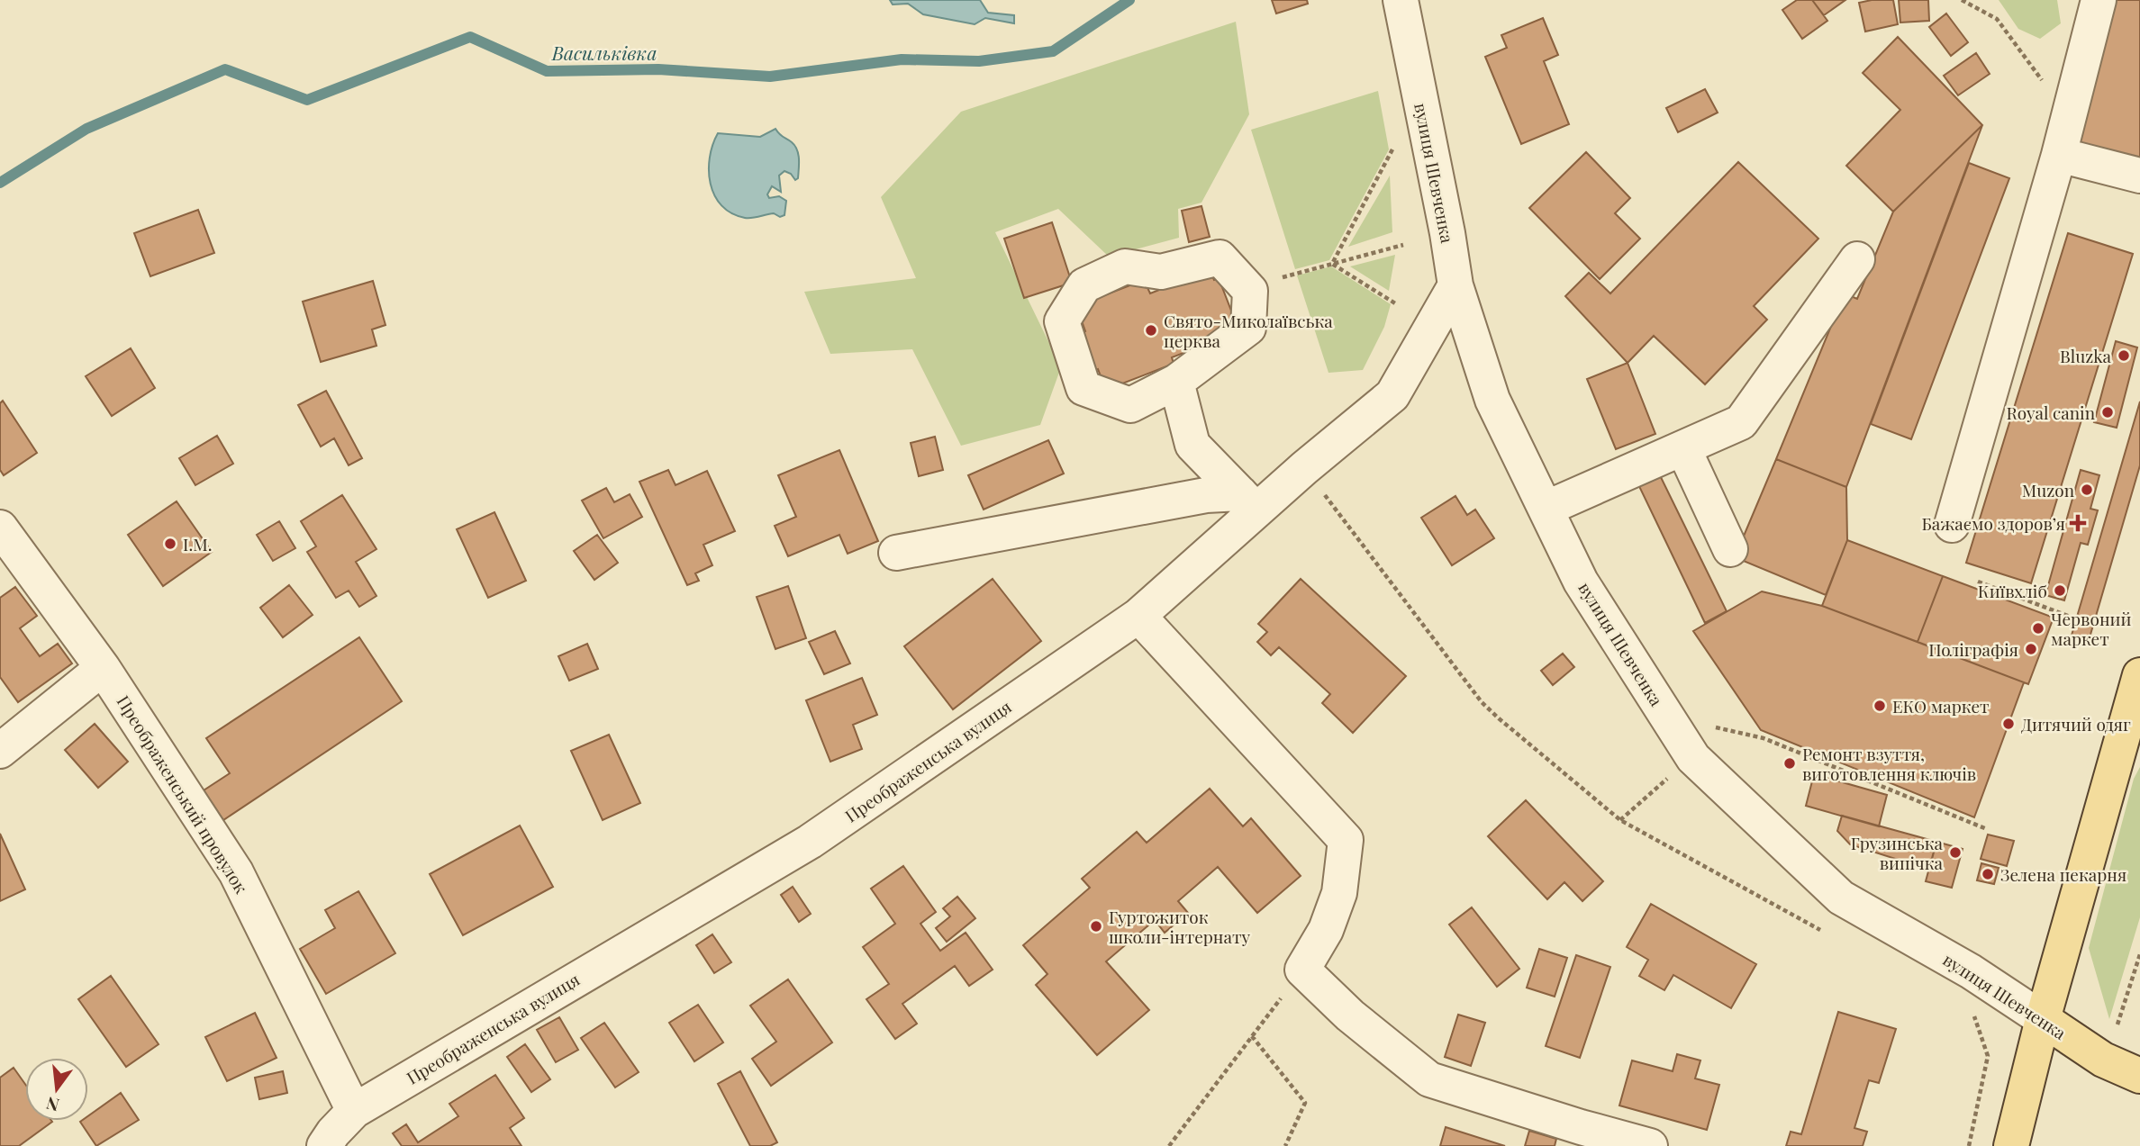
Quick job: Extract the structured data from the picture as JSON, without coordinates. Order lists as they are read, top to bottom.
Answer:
{
  "streets": {
    "main road": ["вулиця Шевченка"],
    "street": ["Преображенська вулиця", "Преображенський провулок"]
  },
  "crossings": [
    ["вулиця Шевченка", "Преображенська вулиця"],
    ["Преображенська вулиця", "Преображенський провулок"]
  ],
  "water": ["Васильківка"],
  "places": {
    "other": [
      "Свято-Миколаївська церква",
      "Bluzka",
      "Royal canin",
      "Muzon",
      "І.М.",
      "Київхліб",
      "Червоний маркет",
      "Поліграфія",
      "ЕКО маркет",
      "Дитячий одяг",
      "Ремонт взуття, виготовлення ключів",
      "Грузинська випічка",
      "Зелена пекарня",
      "Гуртожиток школи-інтернату"
    ],
    "health": ["Бажаємо здоровʼя"]
  },
  "north": "bottom"
}
